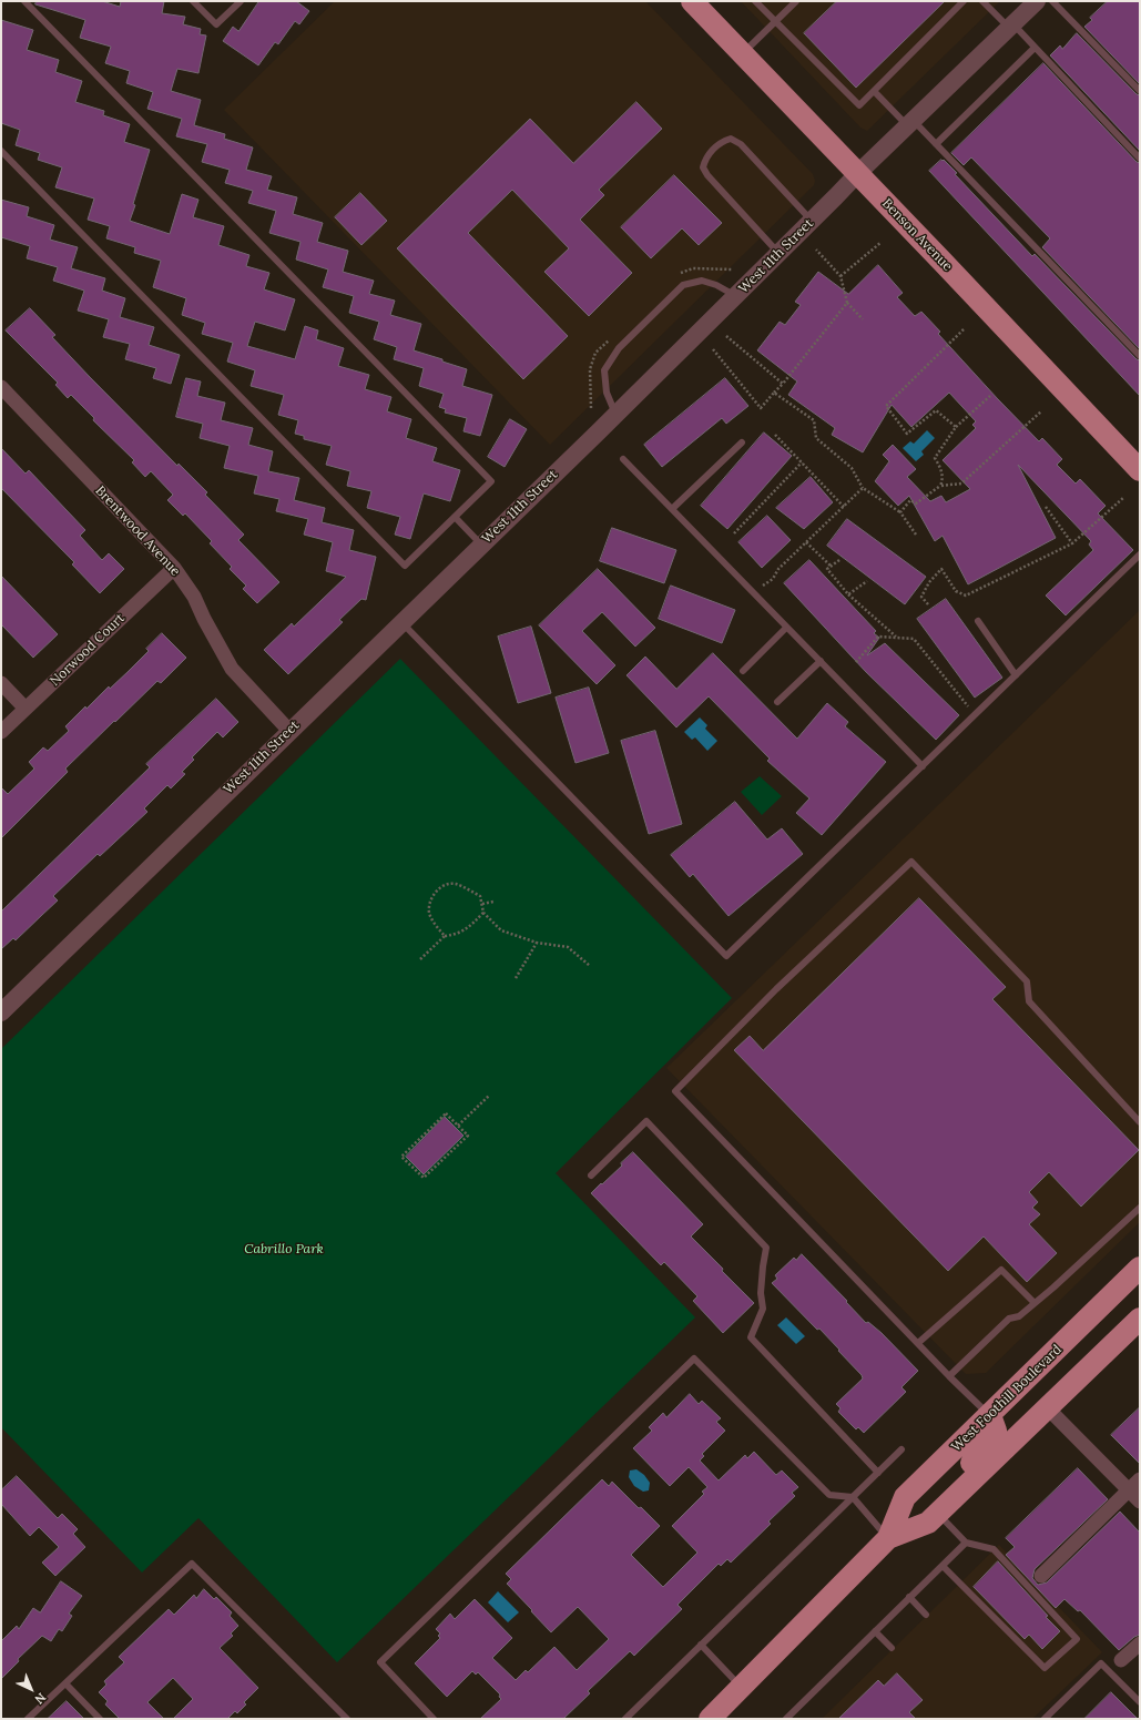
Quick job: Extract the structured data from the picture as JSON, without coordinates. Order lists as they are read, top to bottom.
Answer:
{
  "streets": {
    "main road": ["Benson Avenue", "West Foothill Boulevard"],
    "street": ["West 11th Street", "Brentwood Avenue", "Norwood Court"]
  },
  "crossings": [
    ["Benson Avenue", "West 11th Street"],
    ["West 11th Street", "Brentwood Avenue"],
    ["Brentwood Avenue", "Norwood Court"]
  ],
  "parks": ["Cabrillo Park"],
  "north": "bottom right"
}
